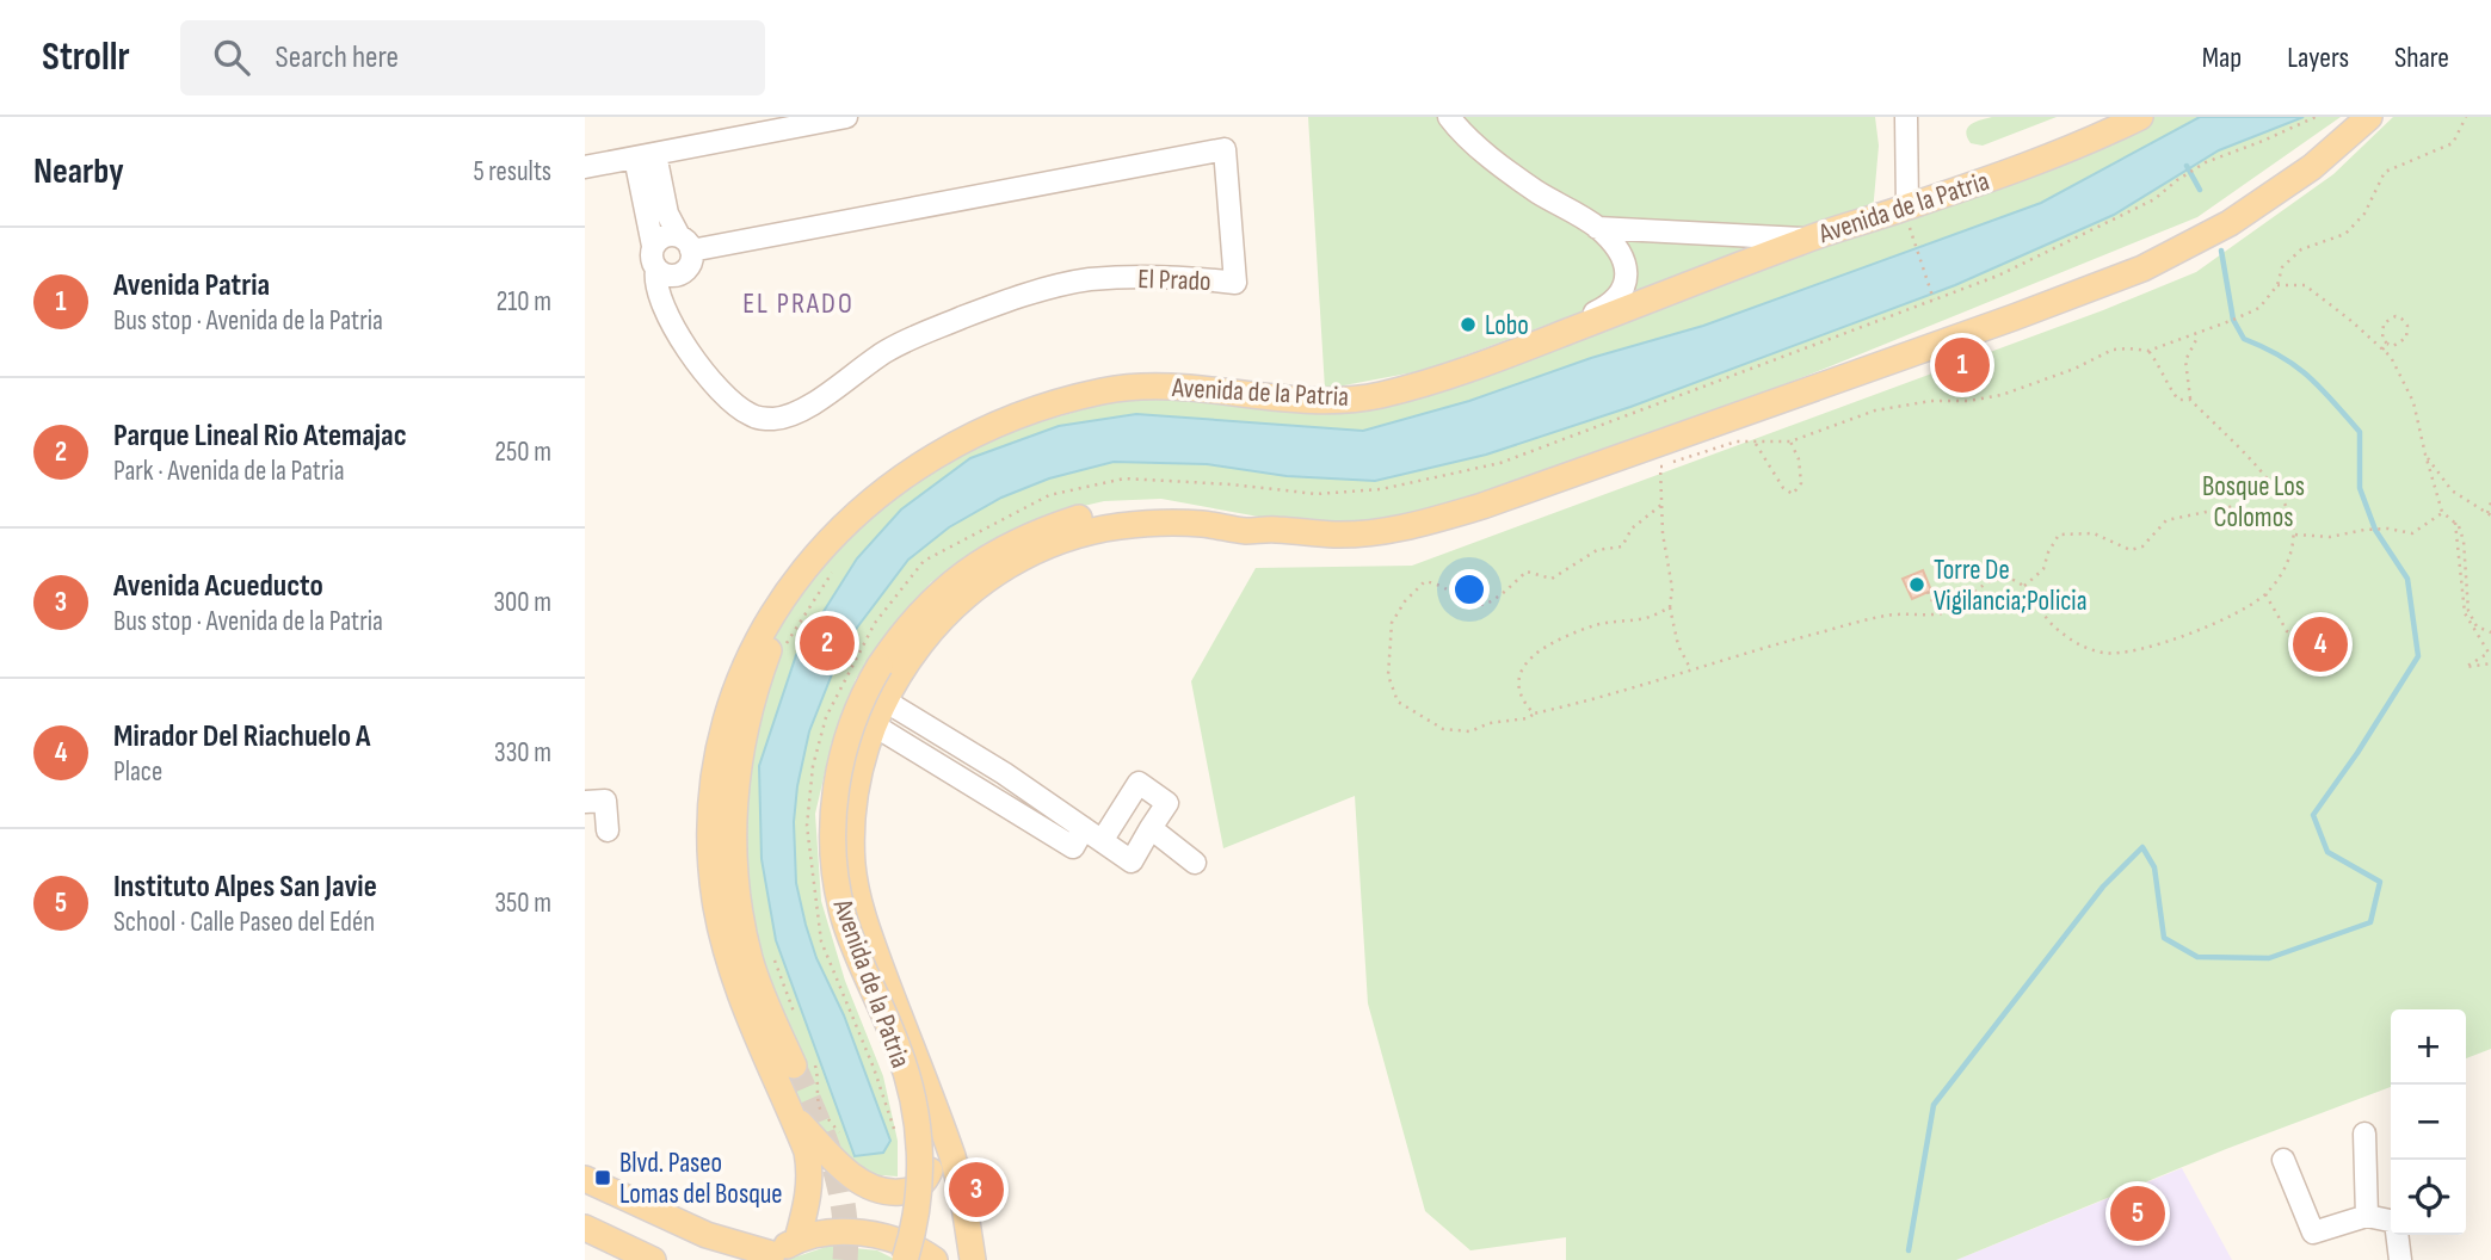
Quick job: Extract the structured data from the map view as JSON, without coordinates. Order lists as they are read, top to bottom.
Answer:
{
  "streets": {
    "main road": ["Avenida de la Patria"],
    "street": ["El Prado"]
  },
  "districts": ["EL PRADO"],
  "parks": ["Bosque Los Colomos"],
  "places": {
    "other": ["Lobo", "Torre De Vigilancia;Policia"],
    "transit": ["Blvd. Paseo Lomas del Bosque"]
  },
  "page": {
    "header": "Strollr",
    "search": "Search here",
    "nav": ["Map", "Layers", "Share"],
    "heading": ["Nearby", "5 results"],
    "list": [
      {
        "mark": "1",
        "name": "Avenida Patria",
        "note": "Bus stop · Avenida de la Patria",
        "value": "210 m"
      },
      {
        "mark": "2",
        "name": "Parque Lineal Rio Atemajac",
        "note": "Park · Avenida de la Patria",
        "value": "250 m"
      },
      {
        "mark": "3",
        "name": "Avenida Acueducto",
        "note": "Bus stop · Avenida de la Patria",
        "value": "300 m"
      },
      {
        "mark": "4",
        "name": "Mirador Del Riachuelo A",
        "note": "Place",
        "value": "330 m"
      },
      {
        "mark": "5",
        "name": "Instituto Alpes San Javie",
        "note": "School · Calle Paseo del Edén",
        "value": "350 m"
      }
    ],
    "pins": [
      "1",
      "2",
      "4",
      "3",
      "5"
    ],
    "map_buttons": ["+", "−"]
  }
}
